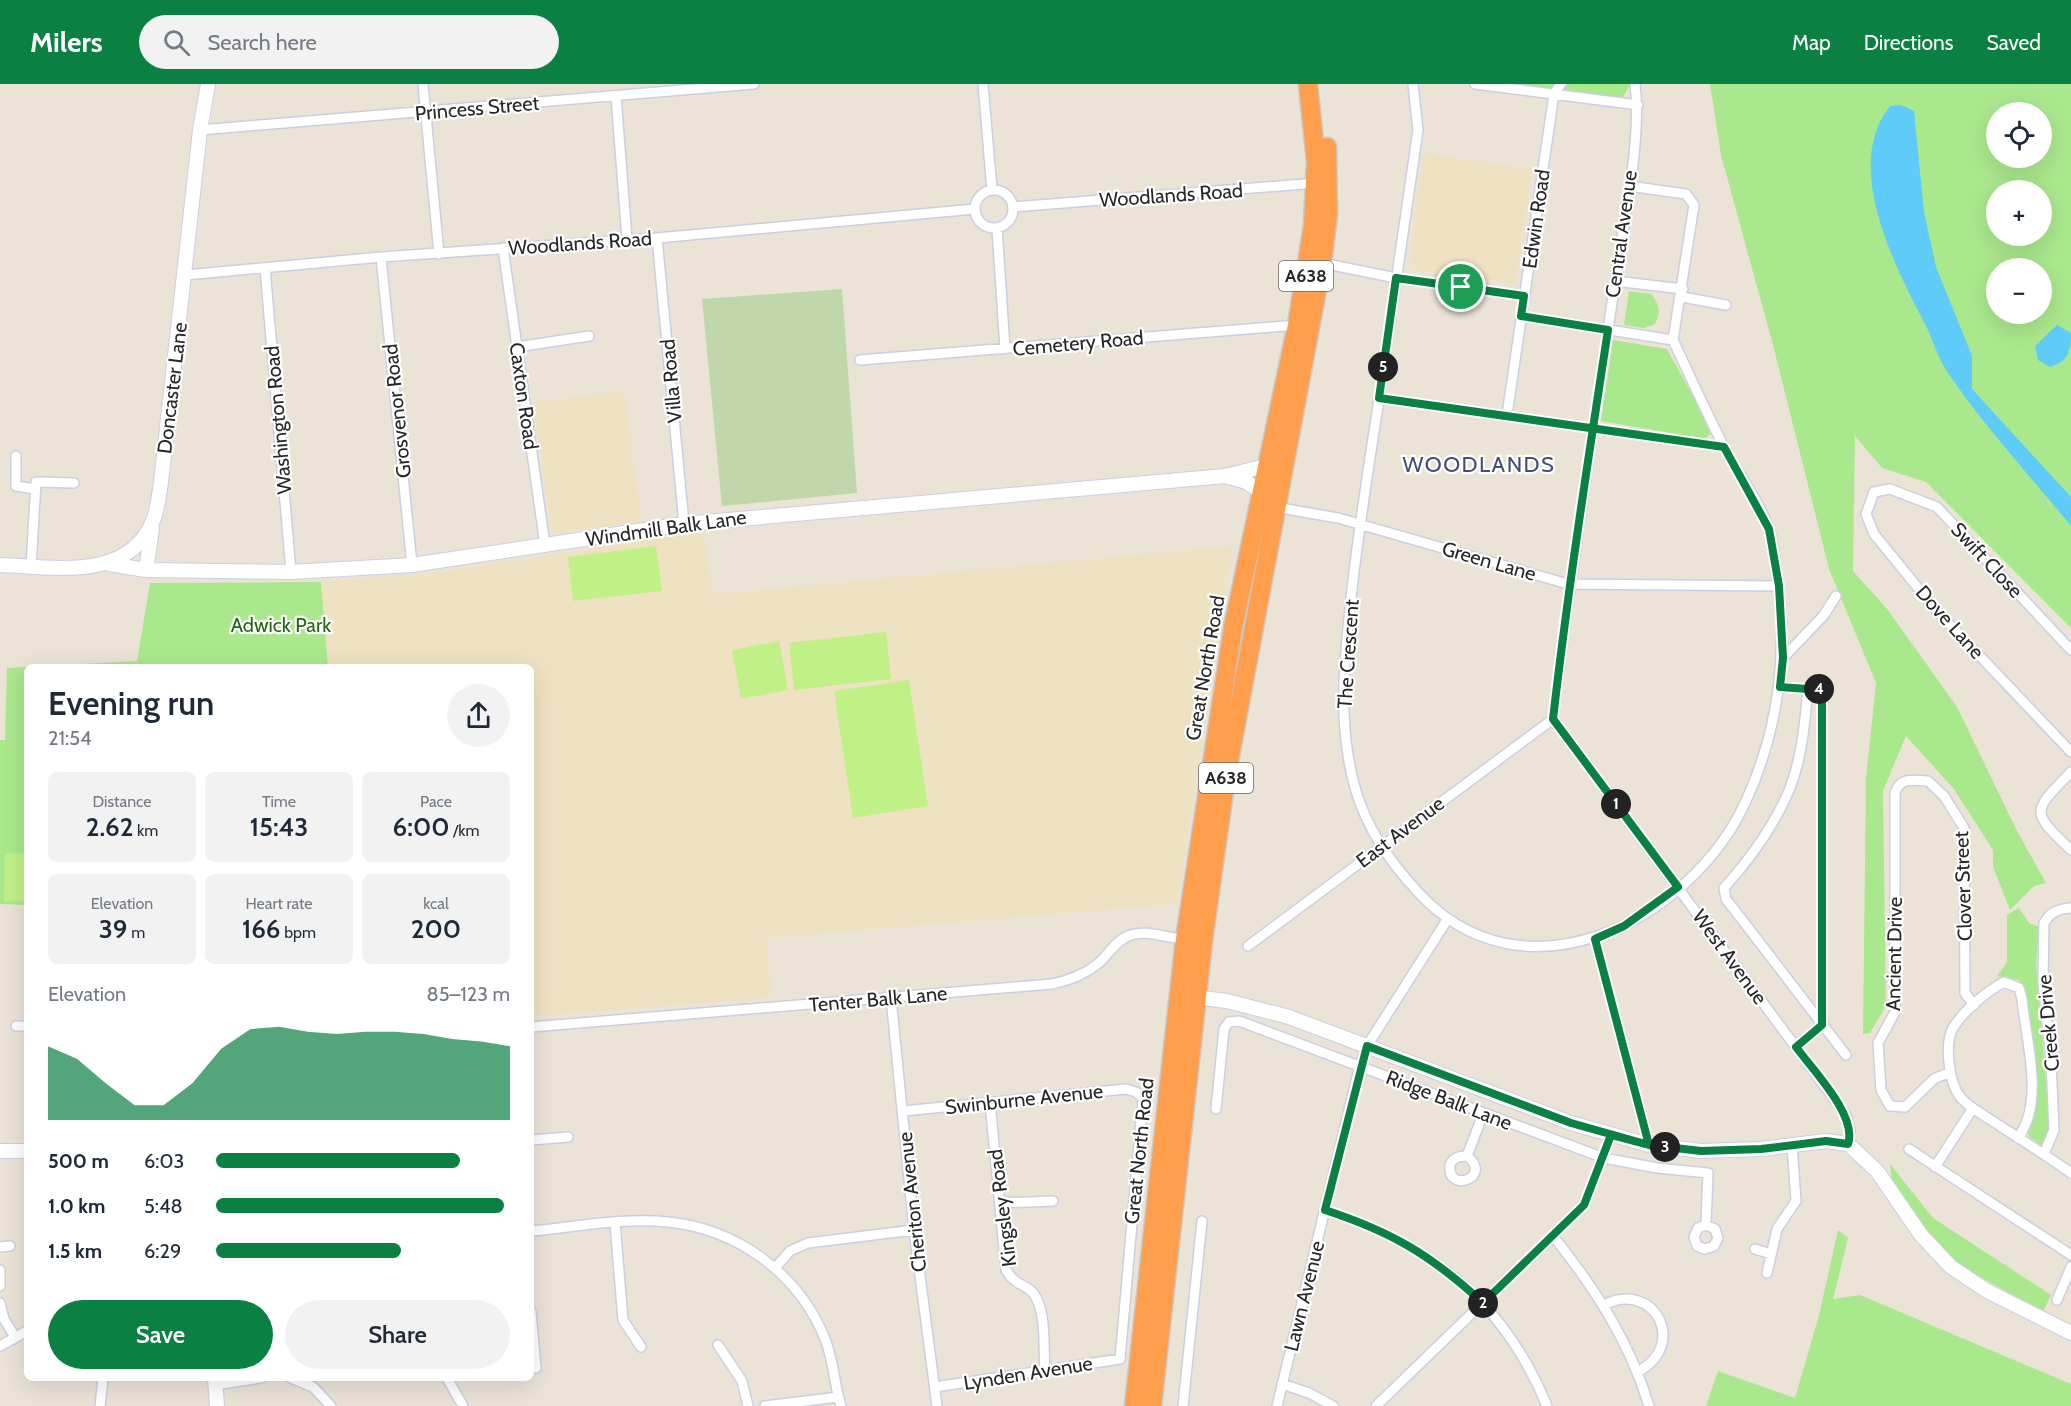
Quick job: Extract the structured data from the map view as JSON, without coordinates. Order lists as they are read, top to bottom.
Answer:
{
  "streets": {
    "highway": ["A638", "Great North Road"],
    "street": [
      "Princess Street",
      "Woodlands Road",
      "Edwin Road",
      "Central Avenue",
      "Cemetery Road",
      "Villa Road",
      "Doncaster Lane",
      "Caxton Road",
      "Grosvenor Road",
      "Washington Road",
      "Windmill Balk Lane",
      "Swift Close",
      "Green Lane",
      "Dove Lane",
      "The Crescent",
      "East Avenue",
      "Clover Street",
      "Ancient Drive",
      "West Avenue",
      "Tenter Balk Lane",
      "Creek Drive",
      "Swinburne Avenue",
      "Ridge Balk Lane",
      "Cheriton Avenue",
      "Kingsley Road",
      "Lawn Avenue",
      "Lynden Avenue"
    ]
  },
  "crossings": [
    ["Princess Street", "Doncaster Lane"],
    ["Woodlands Road", "Villa Road"],
    ["Woodlands Road", "Doncaster Lane"],
    ["Woodlands Road", "Caxton Road"],
    ["Woodlands Road", "Grosvenor Road"],
    ["Woodlands Road", "Washington Road"],
    ["Woodlands Road", "Great North Road"],
    ["Central Avenue", "Green Lane"],
    ["Central Avenue", "East Avenue"],
    ["Central Avenue", "West Avenue"],
    ["Cemetery Road", "Great North Road"],
    ["Villa Road", "Windmill Balk Lane"],
    ["Doncaster Lane", "Windmill Balk Lane"],
    ["Caxton Road", "Windmill Balk Lane"],
    ["Grosvenor Road", "Windmill Balk Lane"],
    ["Washington Road", "Windmill Balk Lane"],
    ["Windmill Balk Lane", "Great North Road"],
    ["Swift Close", "Dove Lane"],
    ["Green Lane", "The Crescent"],
    ["Green Lane", "Great North Road"],
    ["The Crescent", "East Avenue"],
    ["The Crescent", "West Avenue"],
    ["The Crescent", "Lawn Avenue"],
    ["Great North Road", "Tenter Balk Lane"],
    ["Great North Road", "Ridge Balk Lane"],
    ["East Avenue", "West Avenue"],
    ["Clover Street", "Ancient Drive"],
    ["West Avenue", "Ridge Balk Lane"],
    ["Tenter Balk Lane", "Cheriton Avenue"],
    ["Swinburne Avenue", "Cheriton Avenue"],
    ["Swinburne Avenue", "Kingsley Road"],
    ["Swinburne Avenue", "Lynden Avenue"],
    ["Ridge Balk Lane", "Lawn Avenue"],
    ["Cheriton Avenue", "Lynden Avenue"],
    ["Kingsley Road", "Lynden Avenue"]
  ],
  "districts": ["WOODLANDS"],
  "parks": ["Adwick Park"],
  "page": {
    "header": "Milers",
    "search": "Search here",
    "nav": ["Map", "Directions", "Saved"],
    "map_buttons": ["+", "−"],
    "pins": [
      "5",
      "4",
      "1",
      "3",
      "2"
    ],
    "heading": ["Evening run", "21:54"],
    "stats": [
      ["Distance", "2.62 km"],
      ["Time", "15:43"],
      ["Pace", "6:00 /km"],
      ["Elevation", "39 m"],
      ["Heart rate", "166 bpm"],
      ["kcal", "200"]
    ],
    "chart": ["Elevation", "85–123 m"],
    "list": [
      {
        "name": "500 m",
        "note": "6:03"
      },
      {
        "name": "1.0 km",
        "note": "5:48"
      },
      {
        "name": "1.5 km",
        "note": "6:29"
      }
    ],
    "buttons": ["Save", "Share"]
  }
}
